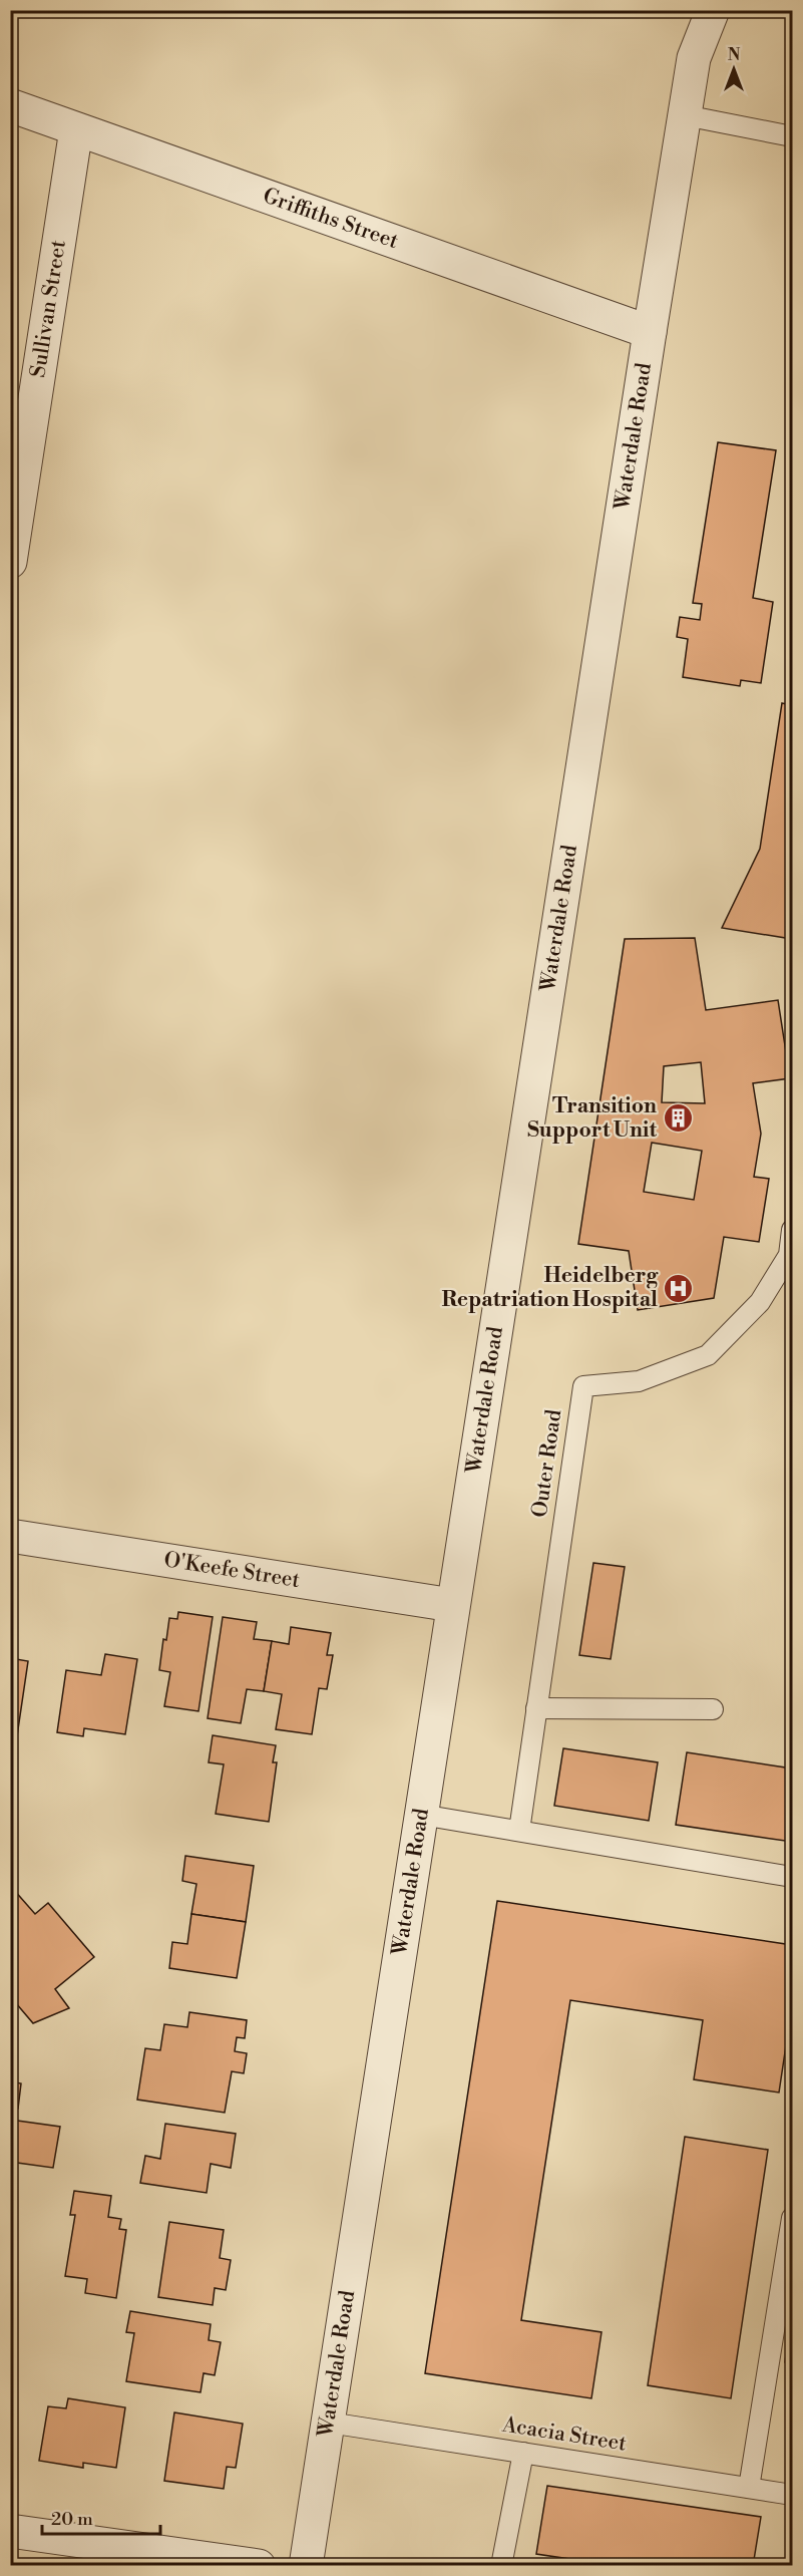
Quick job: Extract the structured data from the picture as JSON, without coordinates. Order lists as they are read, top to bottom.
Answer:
{
  "streets": {
    "street": [
      "Griffiths Street",
      "Sullivan Street",
      "Waterdale Road",
      "O'Keefe Street"
    ],
    "lane": ["Outer Road", "Acacia Street"]
  },
  "crossings": [
    ["Griffiths Street", "Sullivan Street"],
    ["Griffiths Street", "Waterdale Road"],
    ["Waterdale Road", "O'Keefe Street"],
    ["Waterdale Road", "Acacia Street"]
  ],
  "places": {
    "building": ["Transition Support Unit"],
    "hospital": ["Heidelberg Repatriation Hospital"]
  },
  "scale_bar": "20 m",
  "north": "top"
}
